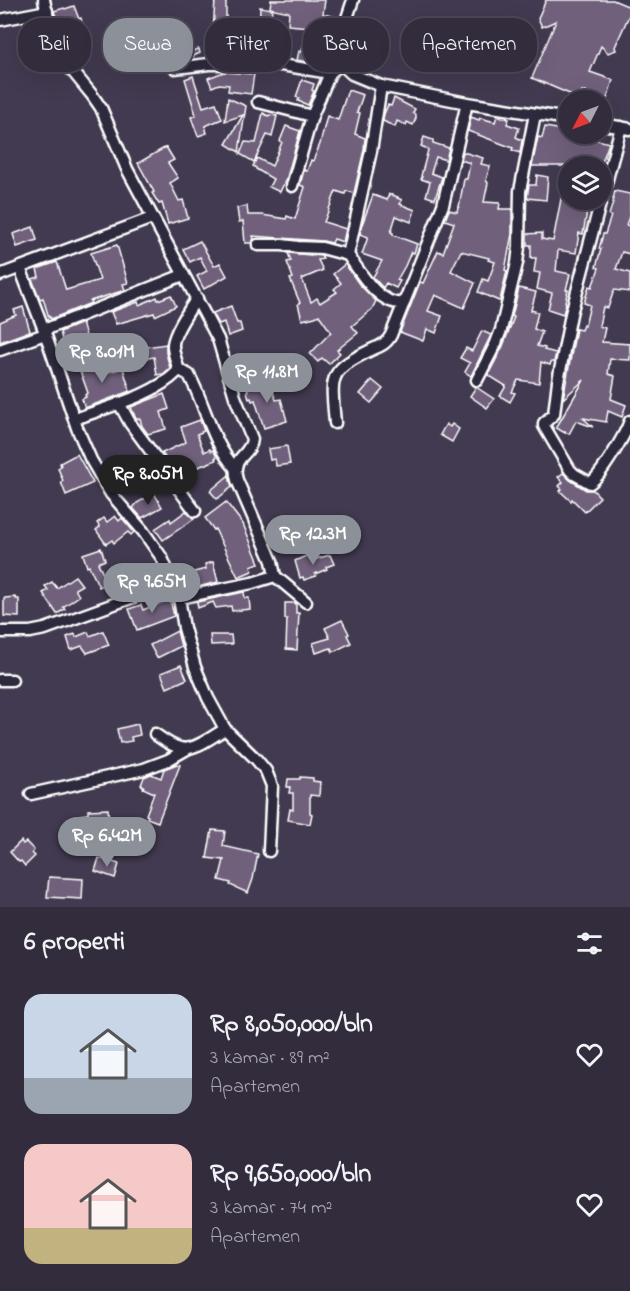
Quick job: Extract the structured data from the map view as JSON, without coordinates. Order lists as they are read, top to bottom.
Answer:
{
  "north": "bottom left",
  "page": {
    "chip": [
      "Beli",
      "Sewa",
      "Filter",
      "Baru",
      "Apartemen"
    ],
    "price": [
      "Rp 8.01M",
      "Rp 11.8M",
      "Rp 8.05M",
      "Rp 12.3M",
      "Rp 9.65M",
      "Rp 6.42M"
    ],
    "heading": "6 properti",
    "list": [
      {
        "name": "Rp 8,050,000/bln",
        "note": "3 kamar · 89 m² · Apartemen"
      },
      {
        "name": "Rp 9,650,000/bln",
        "note": "3 kamar · 74 m² · Apartemen"
      }
    ]
  }
}
